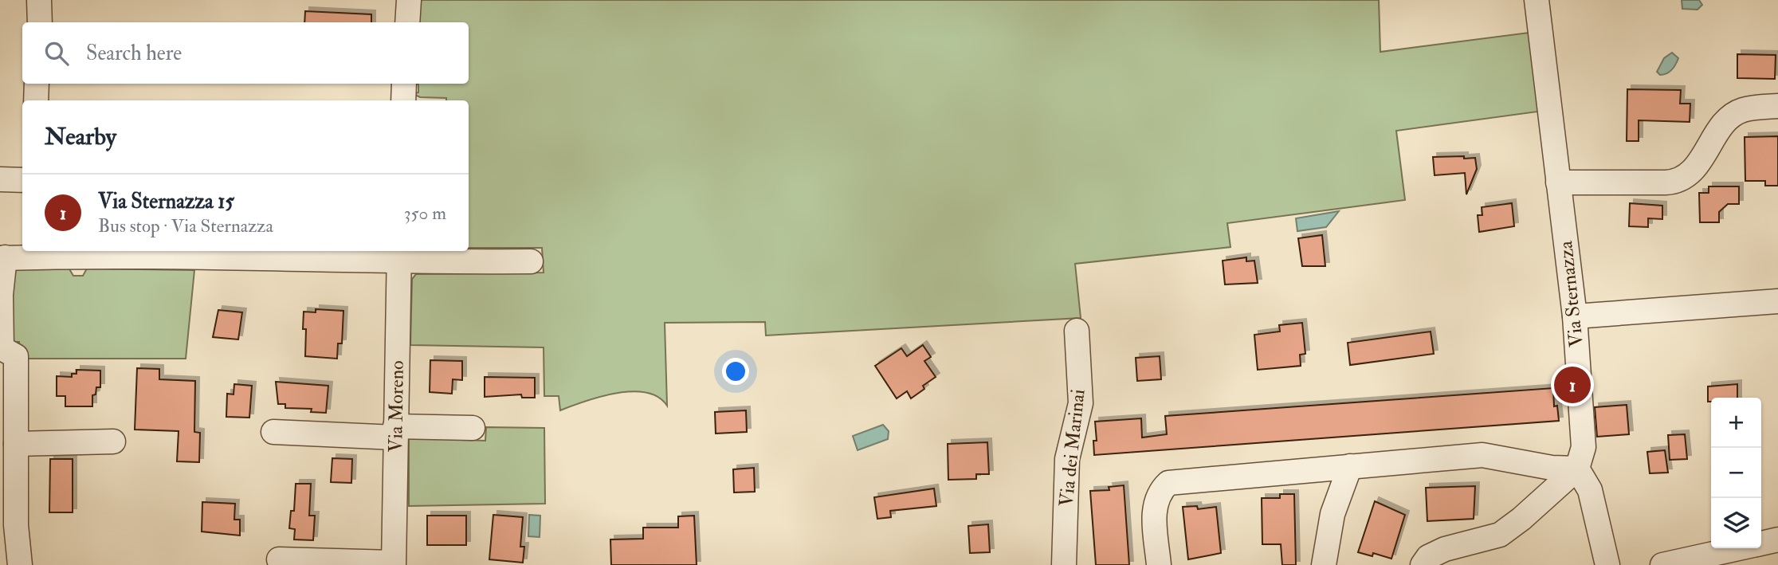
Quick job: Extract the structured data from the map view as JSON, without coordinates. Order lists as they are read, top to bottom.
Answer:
{
  "streets": {
    "street": ["Via Sternazza", "Via Moreno", "Via dei Marinai"]
  },
  "page": {
    "search": "Search here",
    "heading": "Nearby",
    "list": [
      {
        "mark": "1",
        "name": "Via Sternazza 15",
        "note": "Bus stop · Via Sternazza",
        "value": "350 m"
      }
    ],
    "pins": "1",
    "map_buttons": ["+", "−"]
  }
}
